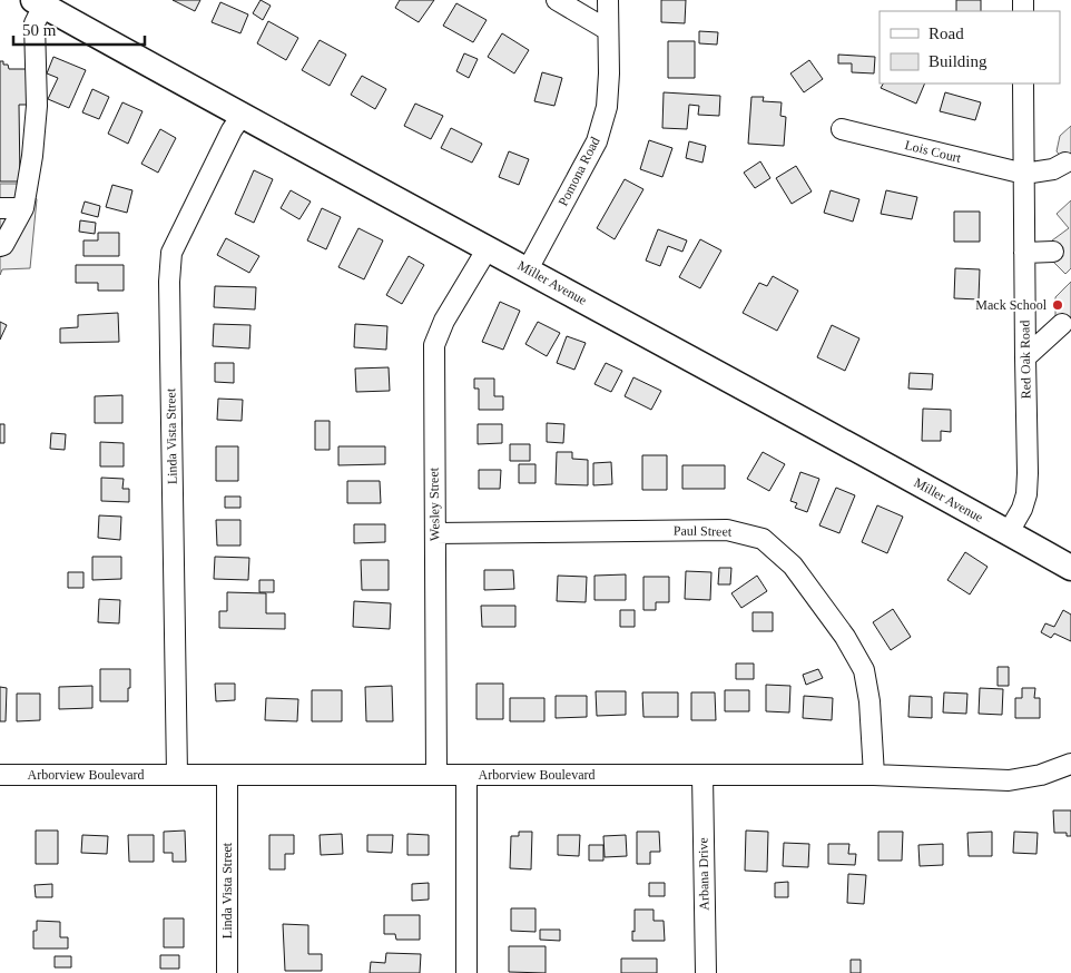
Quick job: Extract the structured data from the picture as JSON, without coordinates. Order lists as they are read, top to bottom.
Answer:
{
  "streets": {
    "main road": ["Miller Avenue"],
    "street": [
      "Lois Court",
      "Pomona Road",
      "Red Oak Road",
      "Linda Vista Street",
      "Wesley Street",
      "Paul Street",
      "Arborview Boulevard",
      "Arbana Drive"
    ]
  },
  "crossings": [
    ["Lois Court", "Red Oak Road"],
    ["Pomona Road", "Miller Avenue"],
    ["Miller Avenue", "Red Oak Road"],
    ["Miller Avenue", "Linda Vista Street"],
    ["Miller Avenue", "Wesley Street"],
    ["Linda Vista Street", "Arborview Boulevard"],
    ["Wesley Street", "Paul Street"],
    ["Wesley Street", "Arborview Boulevard"],
    ["Paul Street", "Arborview Boulevard"],
    ["Arborview Boulevard", "Arbana Drive"]
  ],
  "places": ["Mack School"],
  "legend": ["Road", "Building"],
  "scale_bar": "50 m"
}
